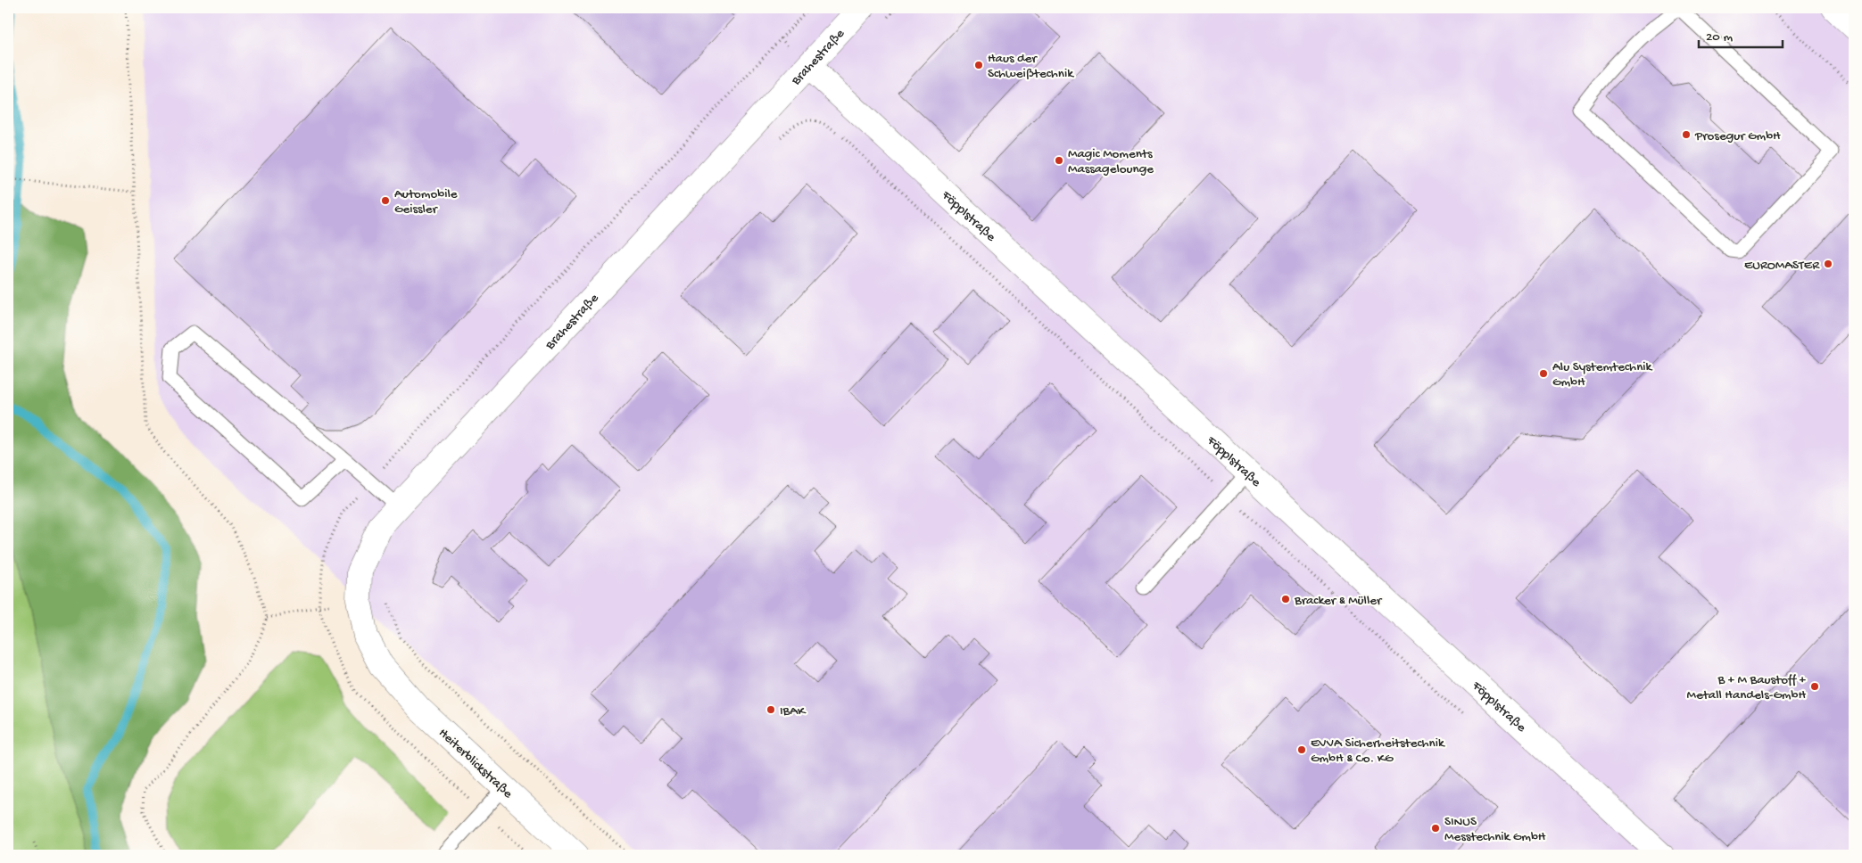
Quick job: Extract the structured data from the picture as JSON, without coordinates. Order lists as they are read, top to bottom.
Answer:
{
  "streets": {
    "street": ["Brahestraße", "Föpplstraße", "Heiterblickstraße"]
  },
  "crossings": [
    ["Brahestraße", "Föpplstraße"],
    ["Brahestraße", "Heiterblickstraße"]
  ],
  "places": [
    "Haus der Schweißtechnik",
    "Prosegur GmbH",
    "Magic Moments Massagelounge",
    "Automobile Geissler",
    "EUROMASTER",
    "Alu Systemtechnik GmbH",
    "Bracker & Müller",
    "B + M Baustoff + Metall Handels-GmbH",
    "IBAK",
    "EVVA Sicherheitstechnik GmbH & Co. KG",
    "SINUS Messtechnik GmbH"
  ],
  "scale_bar": "20 m"
}
